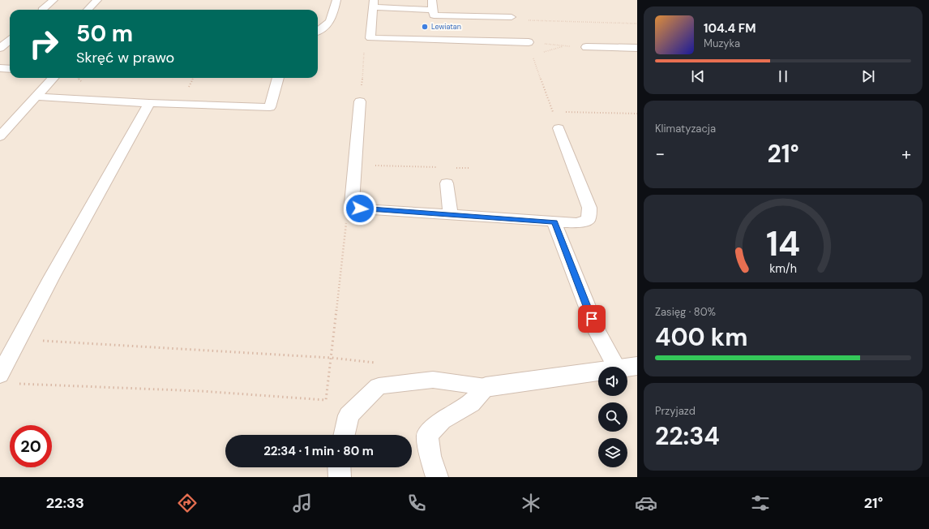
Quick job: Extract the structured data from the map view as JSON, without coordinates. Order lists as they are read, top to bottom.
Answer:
{
  "places": ["Lewiatan"],
  "page": {
    "turn": ["50 m", "Skręć w prawo"],
    "song": ["104.4 FM", "Muzyka"],
    "tile": [
      "Klimatyzacja",
      ["Zasięg · 80%", "400 km"],
      ["Przyjazd", "22:34"]
    ],
    "heat": ["−", "21°", "+"],
    "limit": "20",
    "trip": "22:34 · 1 min · 80 m",
    "tabs": ["22:33", "21°"],
    "gauge": ["14", "km/h"]
  }
}
